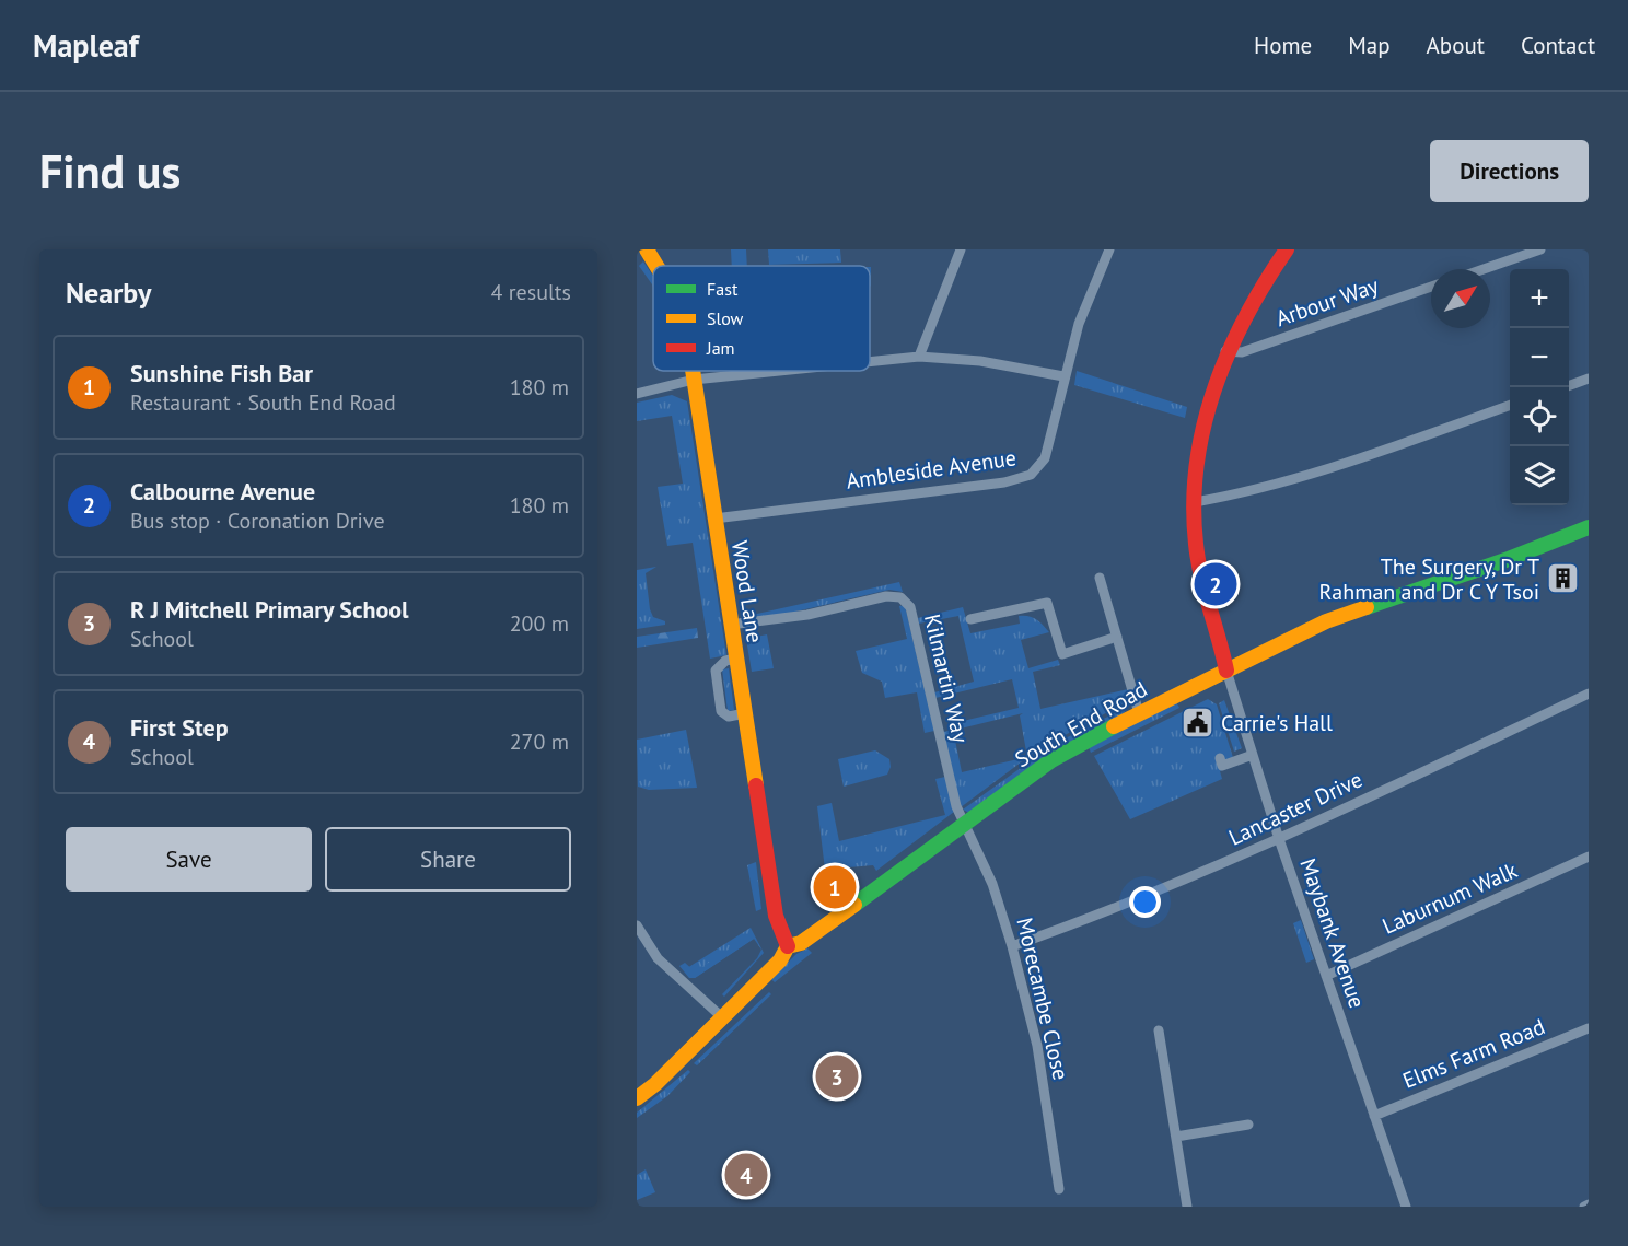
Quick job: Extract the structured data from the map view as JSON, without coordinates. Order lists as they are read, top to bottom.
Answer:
{
  "streets": {
    "street": [
      "Arbour Way",
      "Ambleside Avenue",
      "Wood Lane",
      "Kilmartin Way",
      "South End Road",
      "Lancaster Drive",
      "Laburnum Walk",
      "Maybank Avenue",
      "Morecambe Close",
      "Elms Farm Road"
    ]
  },
  "crossings": [
    ["Ambleside Avenue", "Wood Lane"],
    ["Wood Lane", "Kilmartin Way"],
    ["Wood Lane", "South End Road"],
    ["Kilmartin Way", "South End Road"],
    ["Kilmartin Way", "Morecambe Close"],
    ["South End Road", "Maybank Avenue"],
    ["South End Road", "Morecambe Close"],
    ["Lancaster Drive", "Maybank Avenue"],
    ["Lancaster Drive", "Morecambe Close"],
    ["Laburnum Walk", "Maybank Avenue"],
    ["Maybank Avenue", "Elms Farm Road"]
  ],
  "places": {
    "building": ["The Surgery, Dr T Rahman and Dr C Y Tsoi"],
    "public building": ["Carrie's Hall"]
  },
  "legend": ["Fast", "Slow", "Jam"],
  "north": "top right",
  "page": {
    "header": "Mapleaf",
    "nav": [
      "Home",
      "Map",
      "About",
      "Contact"
    ],
    "buttons": [
      "Directions",
      ["Save", "Share"]
    ],
    "title": "Find us",
    "heading": ["Nearby", "4 results"],
    "map_buttons": ["+", "−"],
    "list": [
      {
        "mark": "1",
        "name": "Sunshine Fish Bar",
        "note": "Restaurant · South End Road",
        "value": "180 m"
      },
      {
        "mark": "2",
        "name": "Calbourne Avenue",
        "note": "Bus stop · Coronation Drive",
        "value": "180 m"
      },
      {
        "mark": "3",
        "name": "R J Mitchell Primary School",
        "note": "School",
        "value": "200 m"
      },
      {
        "mark": "4",
        "name": "First Step",
        "note": "School",
        "value": "270 m"
      }
    ],
    "pins": [
      "2",
      "1",
      "3",
      "4"
    ]
  }
}
